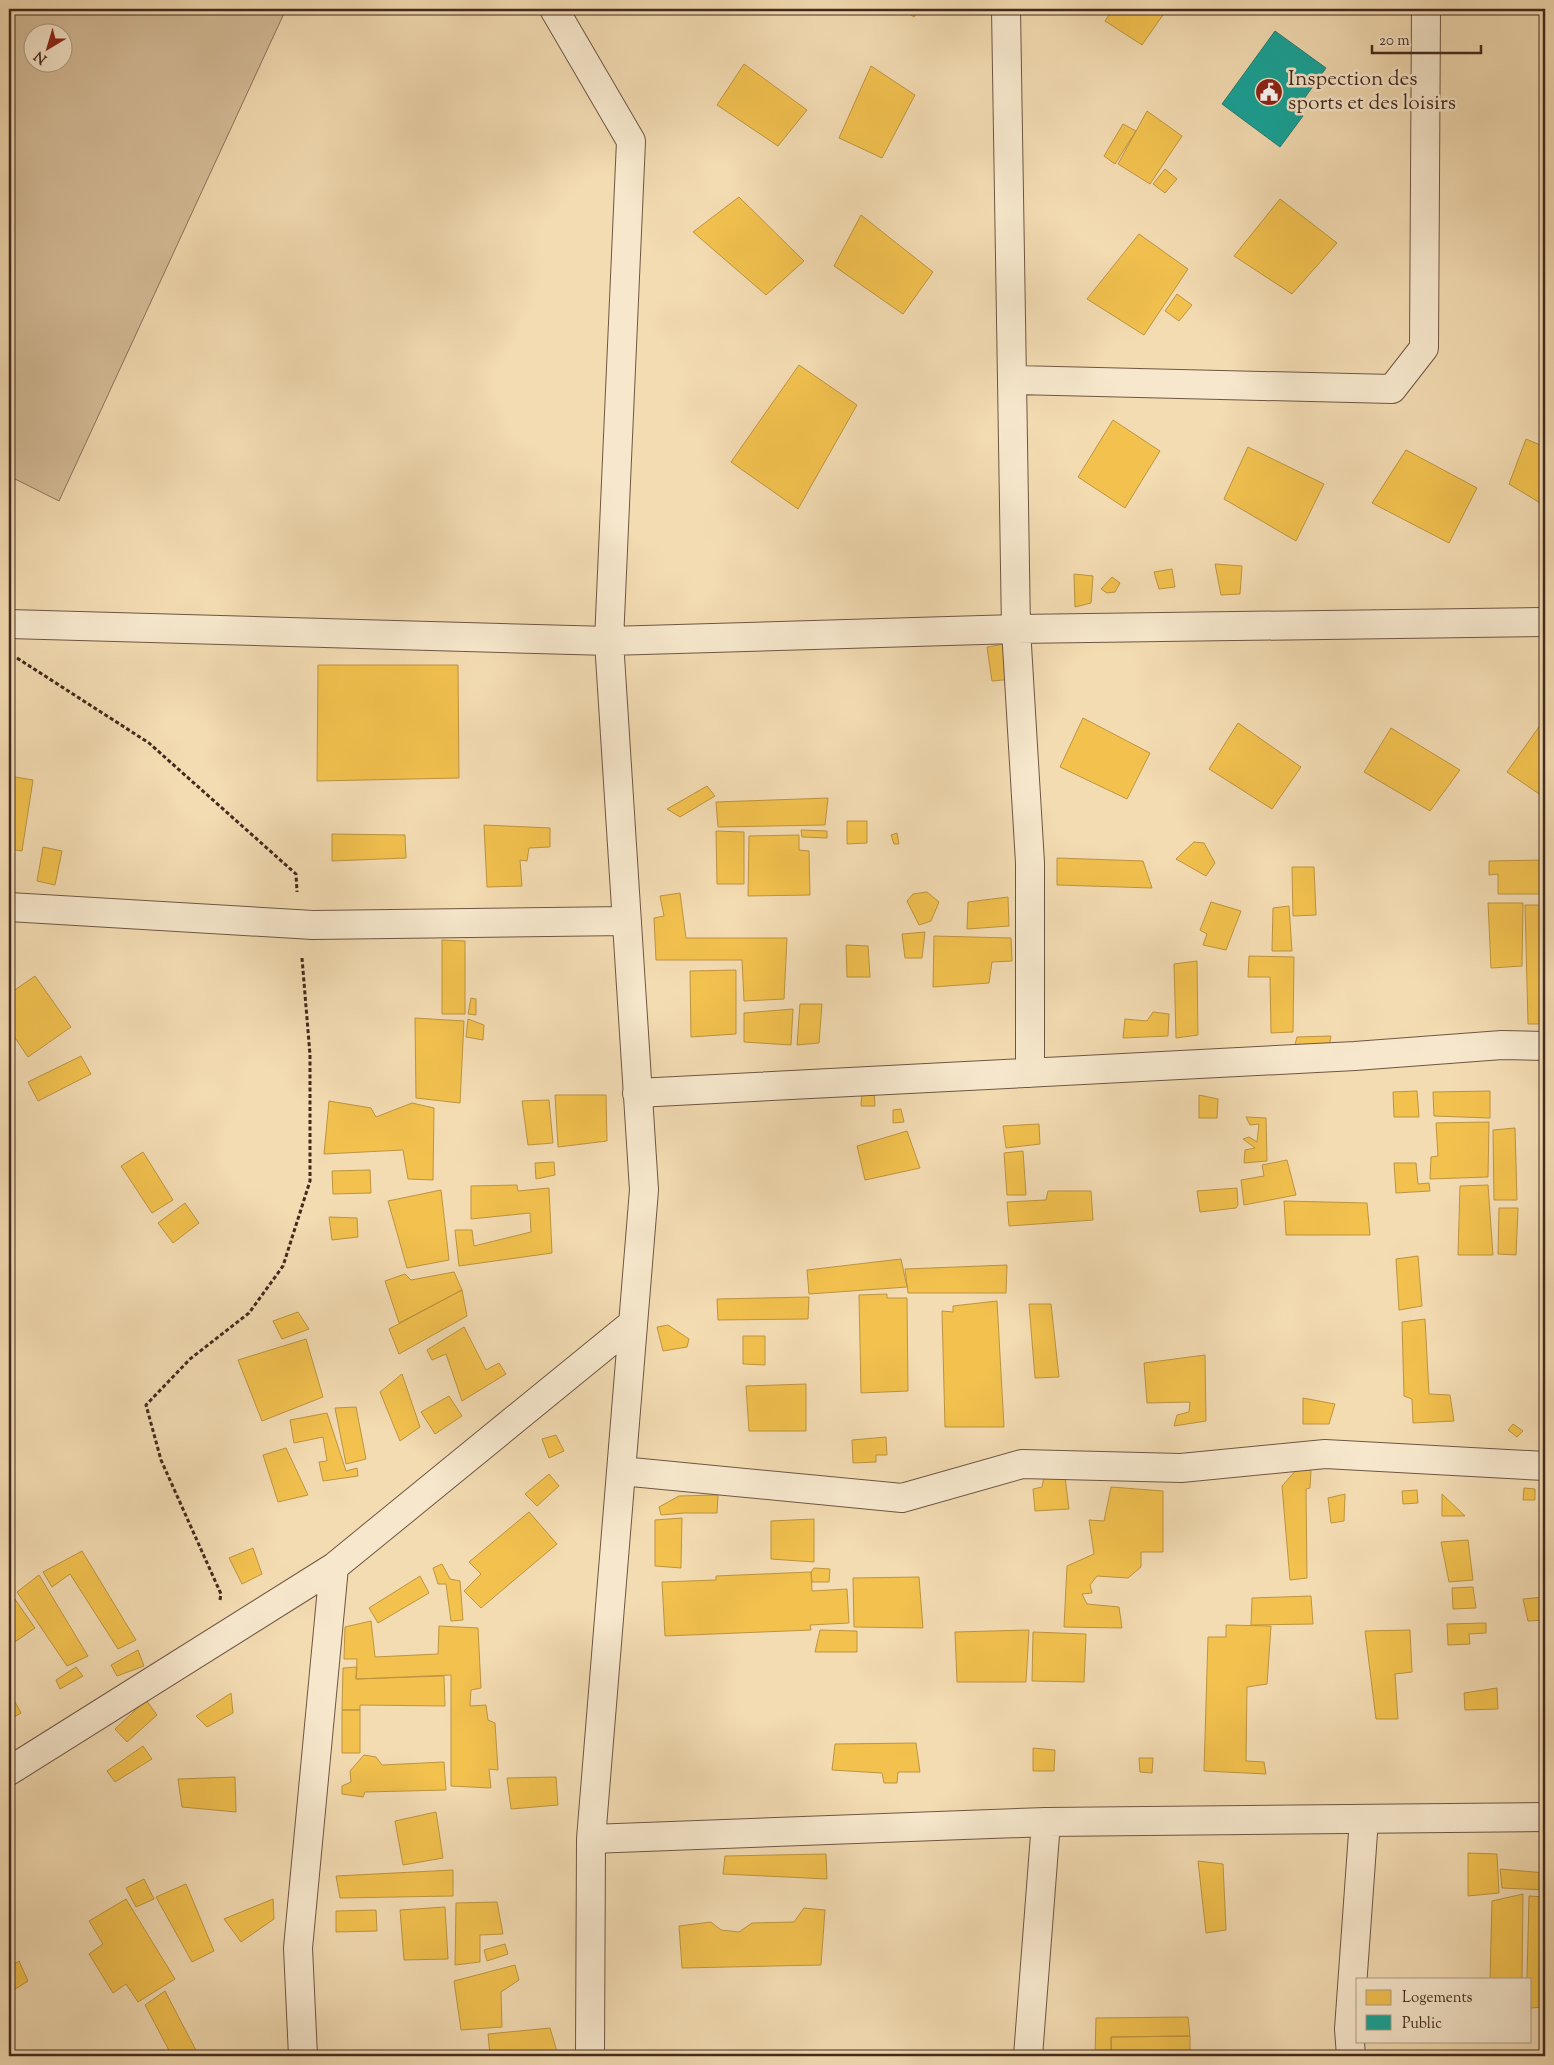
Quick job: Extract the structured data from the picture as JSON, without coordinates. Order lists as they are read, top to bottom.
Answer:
{
  "places": {
    "public building": ["Inspection des sports et des loisirs"]
  },
  "legend": ["Logements", "Public"],
  "scale_bar": "20 m",
  "north": "bottom left"
}
